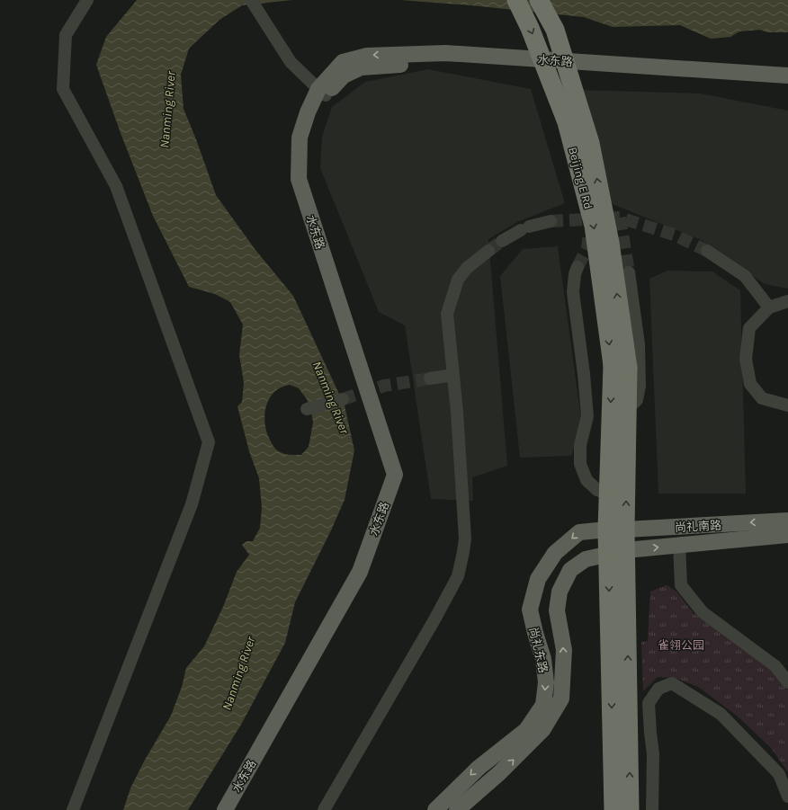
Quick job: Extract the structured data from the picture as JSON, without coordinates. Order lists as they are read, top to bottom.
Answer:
{
  "streets": {
    "highway": ["Beijing E Rd"],
    "main road": ["水东路", "尚礼南路", "尚礼东路"]
  },
  "crossings": [
    ["尚礼南路", "尚礼东路"]
  ],
  "water": ["Nanming River"],
  "parks": ["雀翎公园"]
}
